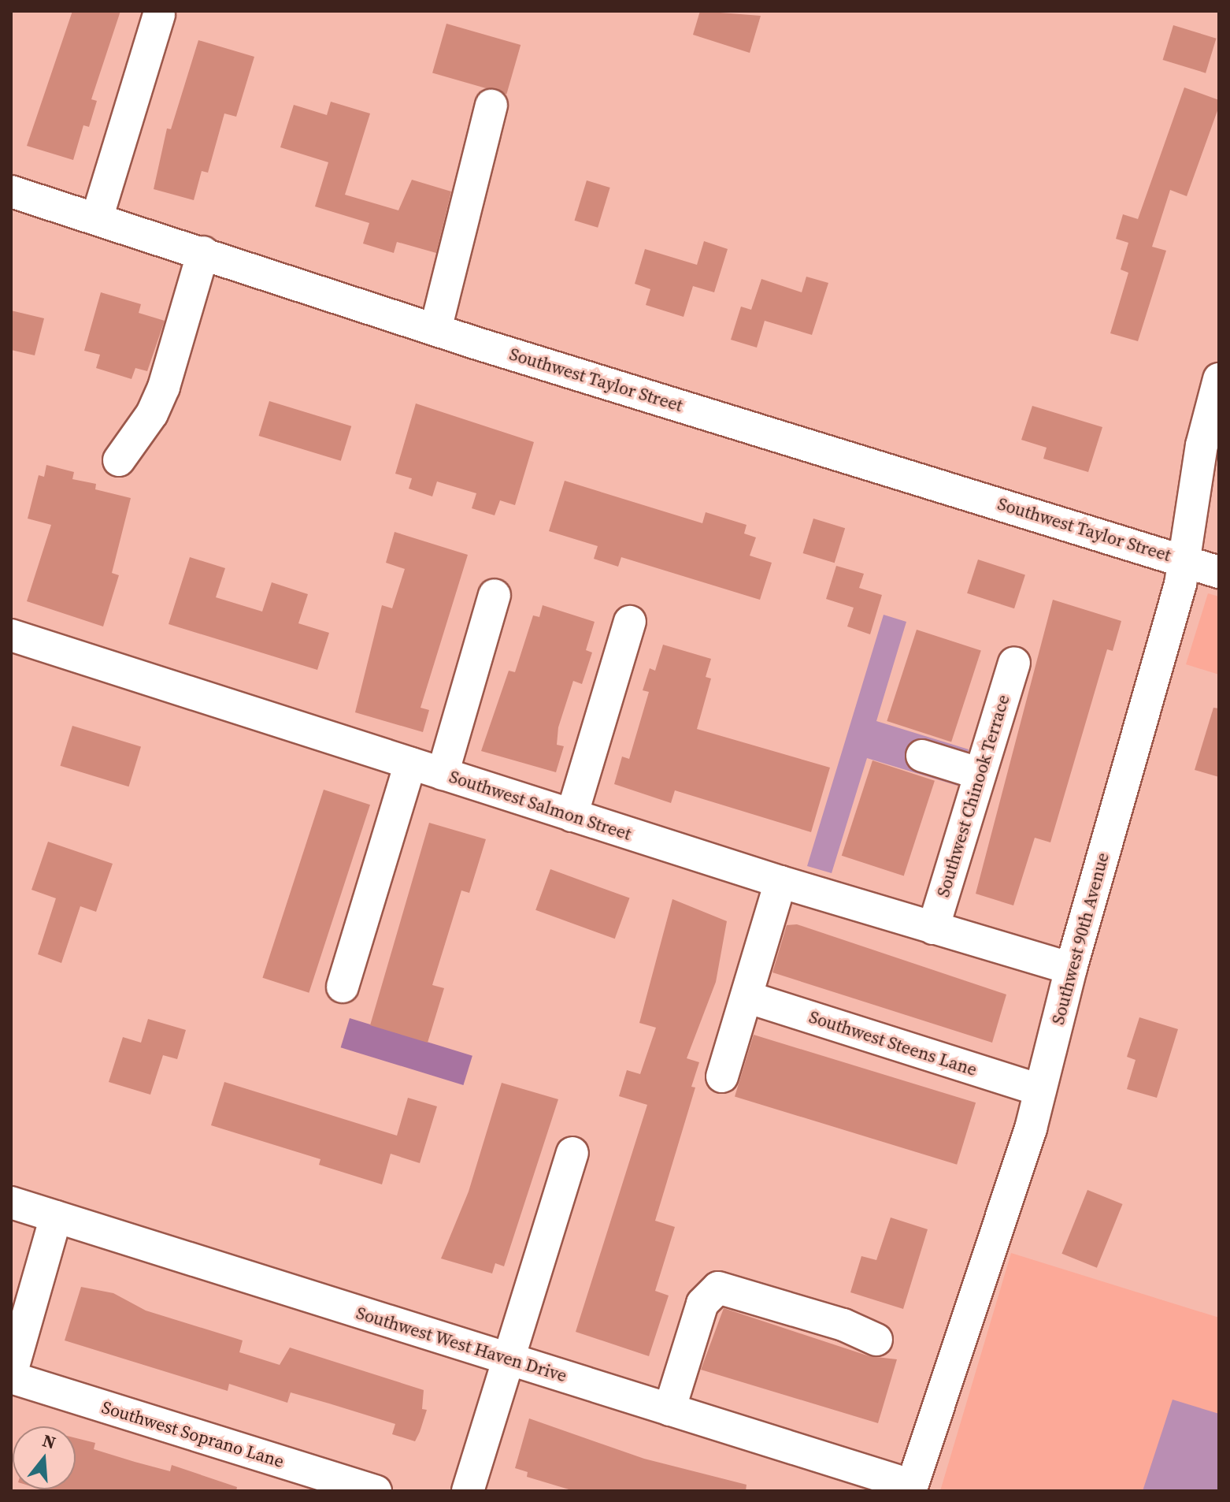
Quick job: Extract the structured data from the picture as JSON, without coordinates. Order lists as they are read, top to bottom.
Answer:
{
  "streets": {
    "street": [
      "Southwest Taylor Street",
      "Southwest Chinook Terrace",
      "Southwest Salmon Street",
      "Southwest 90th Avenue",
      "Southwest Steens Lane",
      "Southwest West Haven Drive",
      "Southwest Soprano Lane"
    ]
  },
  "crossings": [
    ["Southwest Taylor Street", "Southwest 90th Avenue"],
    ["Southwest Chinook Terrace", "Southwest Salmon Street"],
    ["Southwest Salmon Street", "Southwest 90th Avenue"],
    ["Southwest 90th Avenue", "Southwest Steens Lane"],
    ["Southwest 90th Avenue", "Southwest West Haven Drive"]
  ],
  "north": "top"
}
